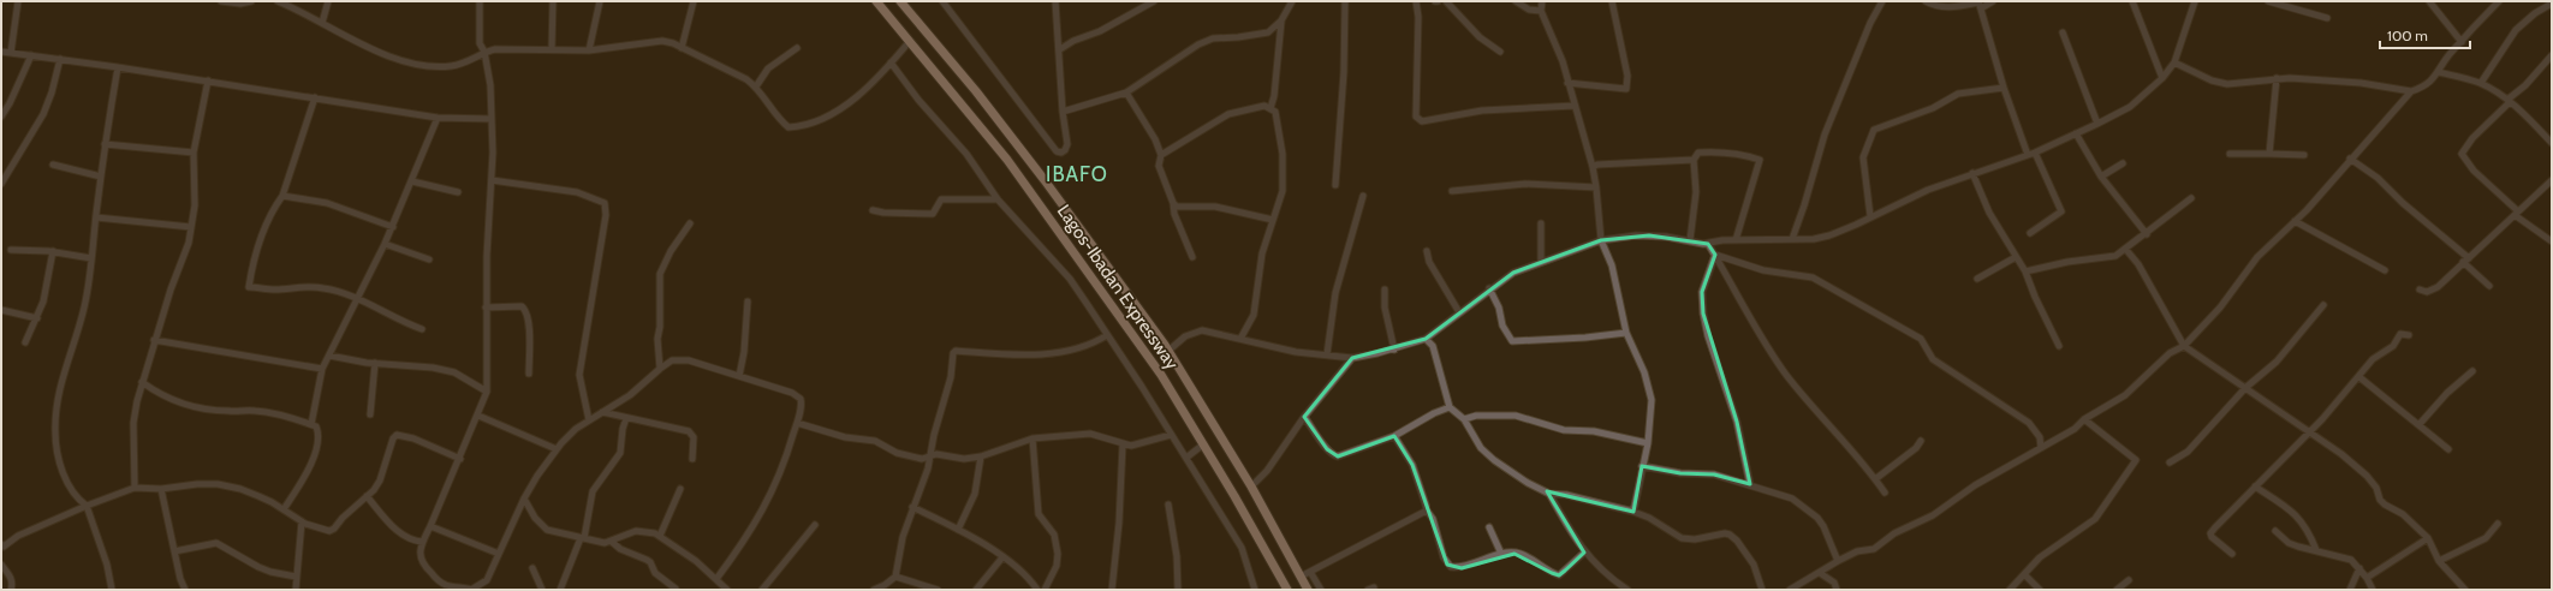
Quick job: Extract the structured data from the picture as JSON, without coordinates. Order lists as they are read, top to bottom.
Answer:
{
  "streets": {
    "highway": ["Lagos-Ibadan Expressway"]
  },
  "districts": ["IBAFO"],
  "scale_bar": "100 m"
}
